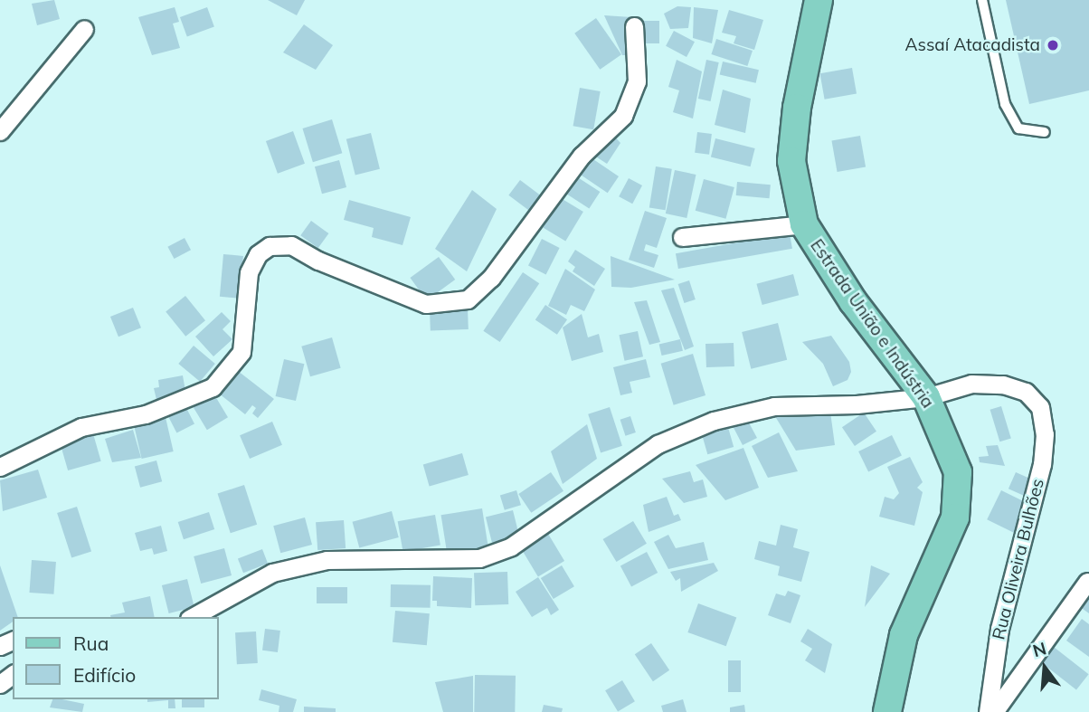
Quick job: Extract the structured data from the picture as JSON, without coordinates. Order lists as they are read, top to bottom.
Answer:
{
  "streets": {
    "main road": ["Estrada União e Indústria"],
    "street": ["Rua Oliveira Bulhões"]
  },
  "crossings": [
    ["Estrada União e Indústria", "Rua Oliveira Bulhões"]
  ],
  "places": ["Assaí Atacadista"],
  "legend": ["Rua", "Edifício"],
  "north": "top"
}
